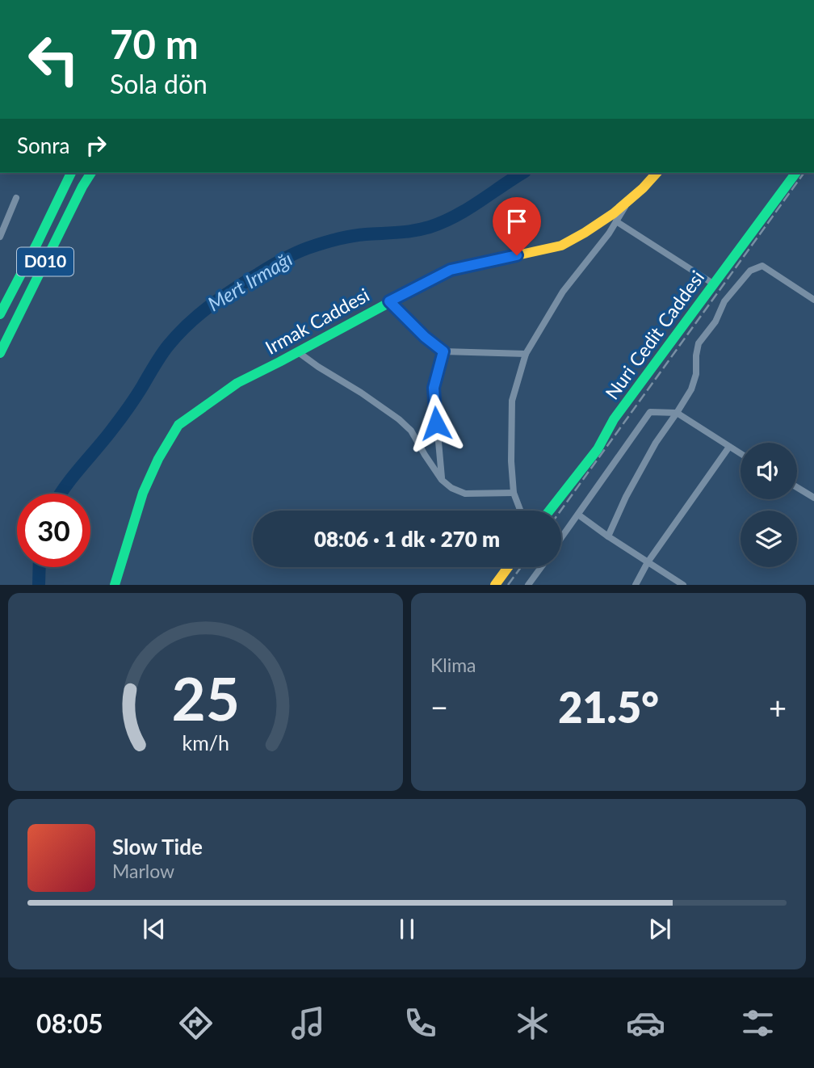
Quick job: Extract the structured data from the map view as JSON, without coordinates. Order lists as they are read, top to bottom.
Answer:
{
  "streets": {
    "main road": ["D010", "Irmak Caddesi", "Nuri Cedit Caddesi"]
  },
  "water": ["Mert Irmağı"],
  "page": {
    "turn": ["70 m", "Sola dön"],
    "then": "Sonra",
    "limit": "30",
    "trip": "08:06 · 1 dk · 270 m",
    "tile": "Klima",
    "heat": ["−", "21.5°", "+"],
    "song": ["Slow Tide", "Marlow"],
    "tabs": "08:05",
    "gauge": ["25", "km/h"]
  }
}
